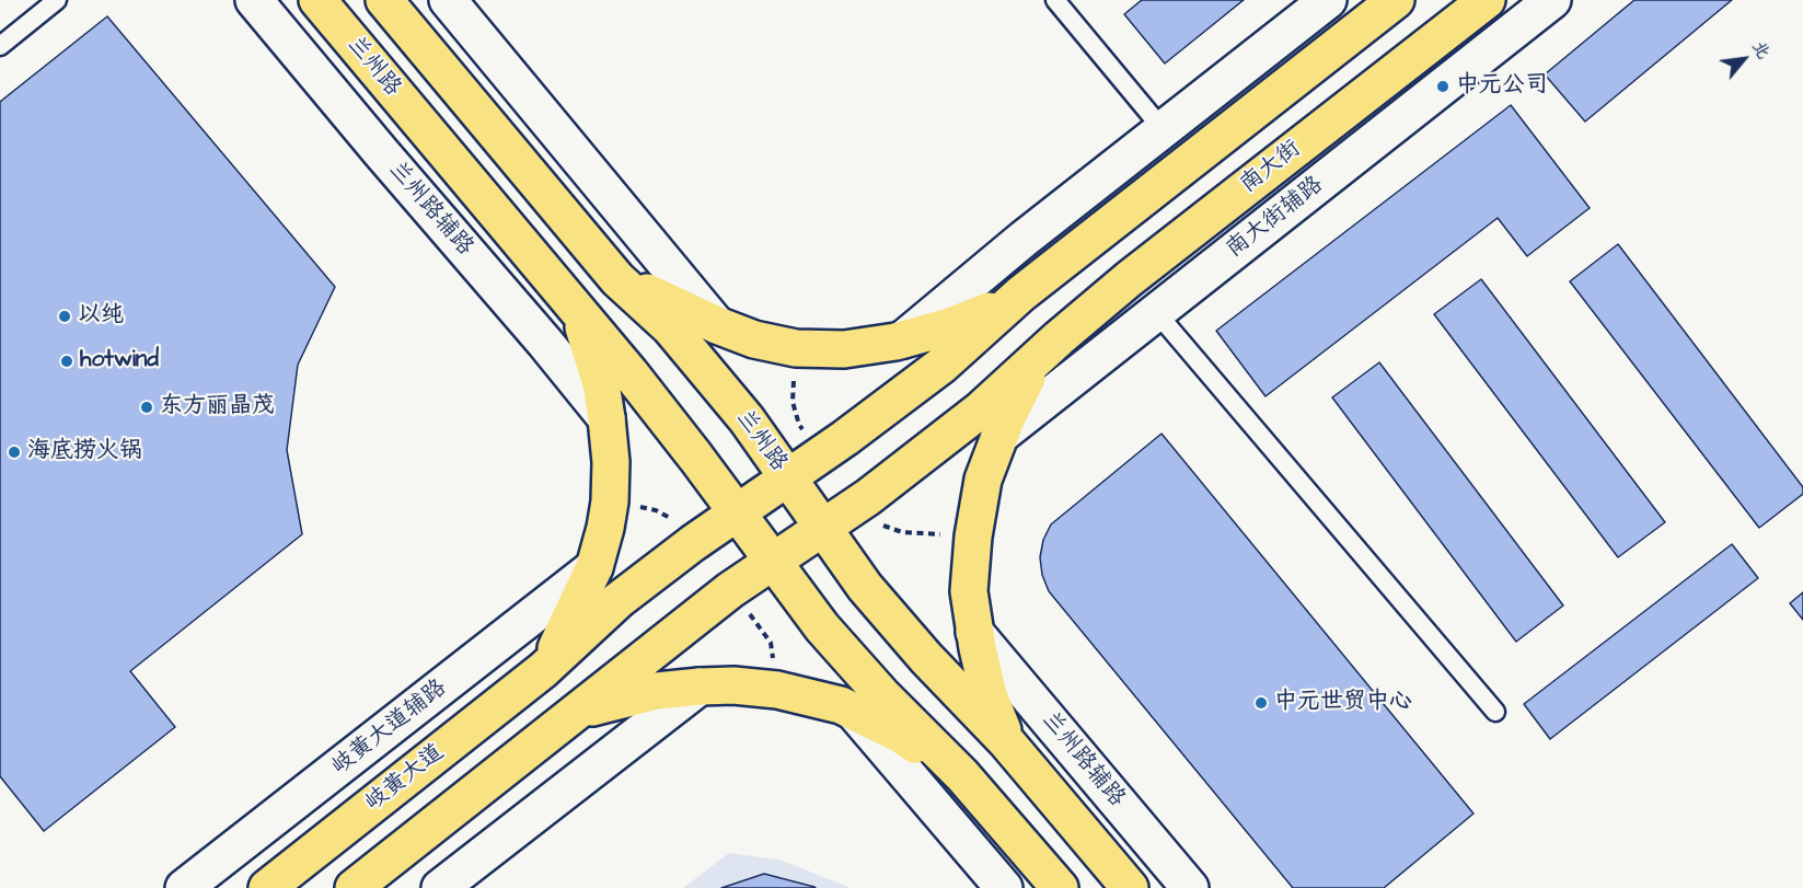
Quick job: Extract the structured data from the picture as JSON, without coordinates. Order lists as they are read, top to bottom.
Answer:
{
  "streets": {
    "main road": ["兰州路", "南大街", "岐黄大道"],
    "street": ["兰州路辅路", "南大街辅路", "岐黄大道辅路"]
  },
  "crossings": [
    ["兰州路", "岐黄大道"]
  ],
  "places": [
    "中元公司",
    "以纯",
    "hotwind",
    "东方丽晶茂",
    "海底捞火锅",
    "中元世贸中心"
  ],
  "north": "top right"
}
